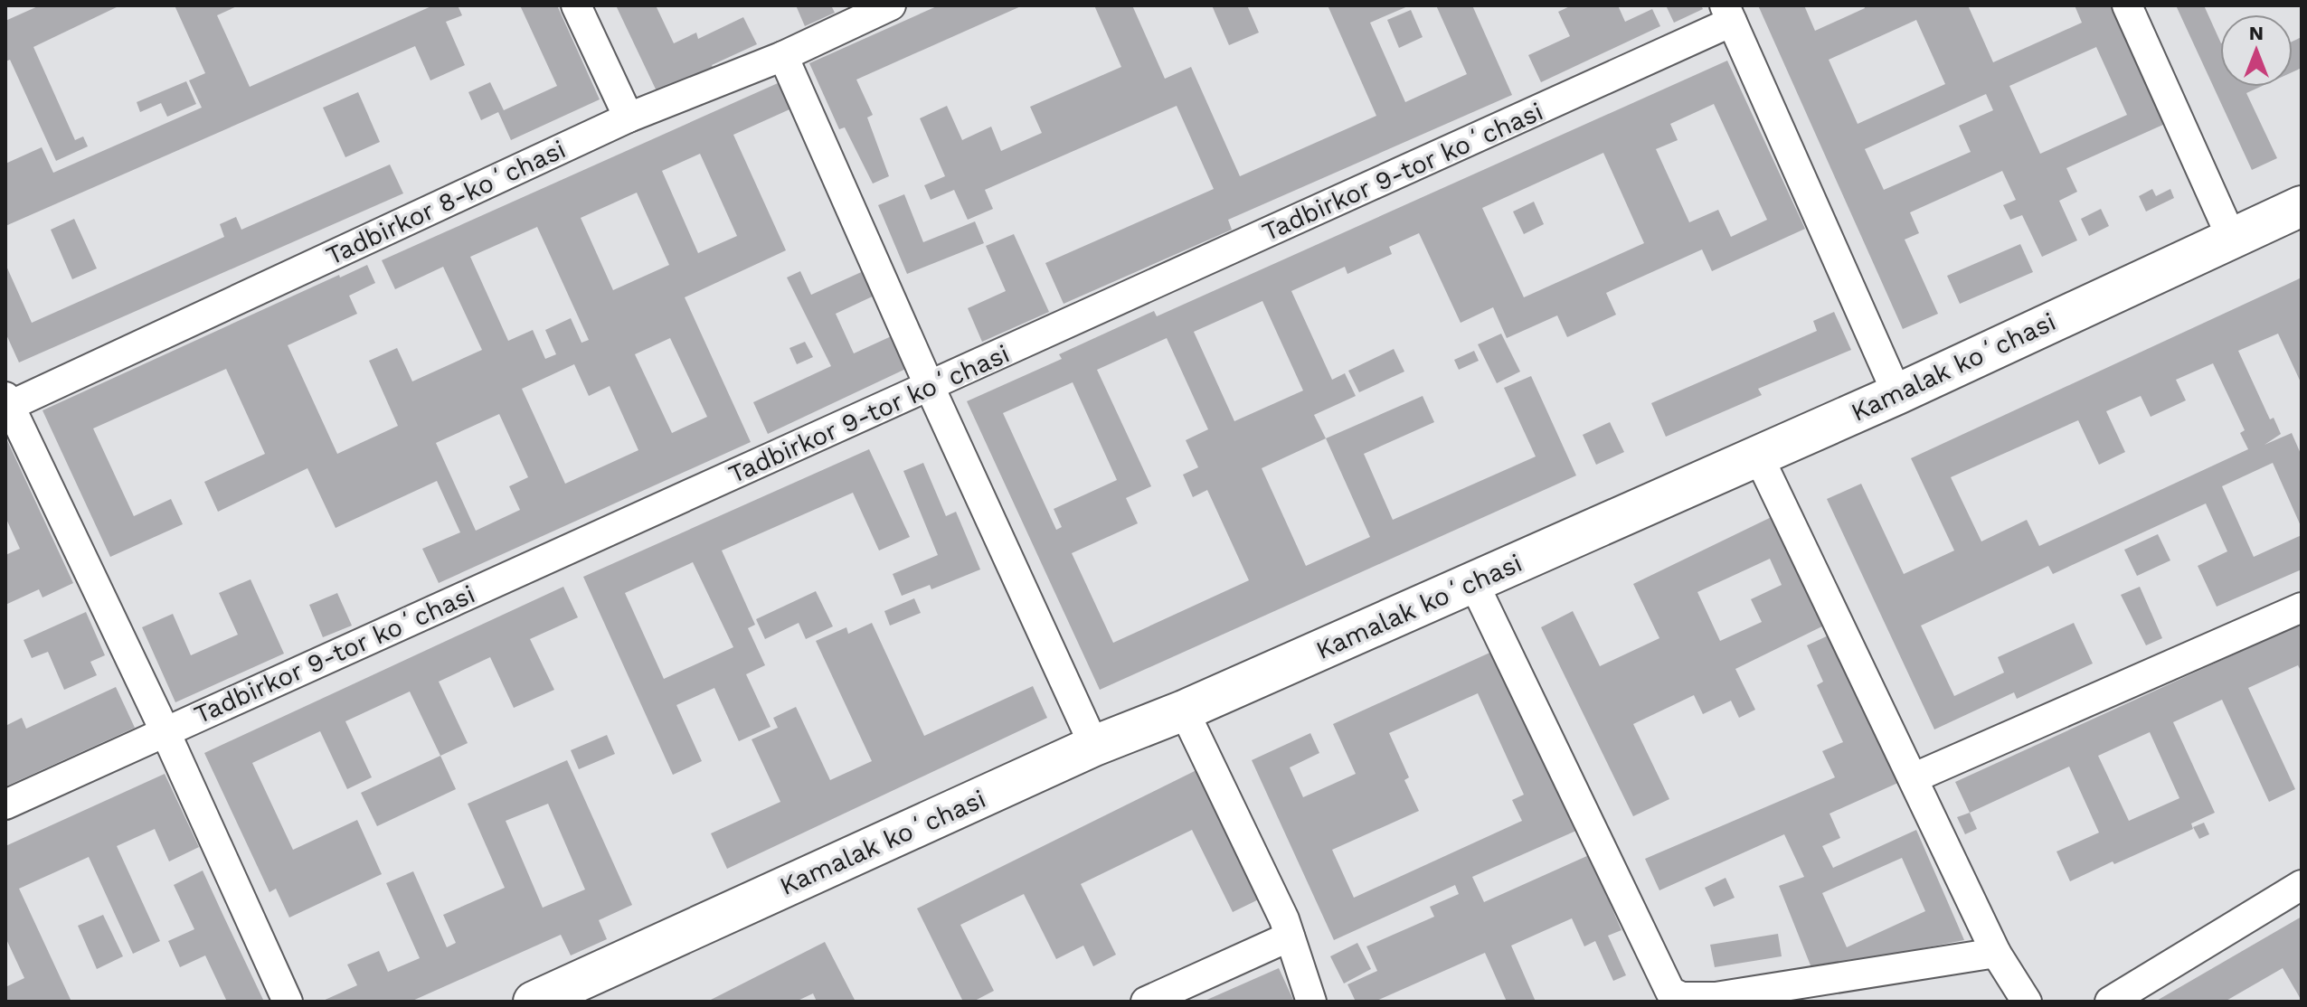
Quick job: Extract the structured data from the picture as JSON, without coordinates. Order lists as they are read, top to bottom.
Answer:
{
  "streets": {
    "street": ["Tadbirkor 9-tor koʻchasi", "Tadbirkor 8-koʻchasi", "Kamalak koʻchasi"]
  },
  "north": "top"
}
